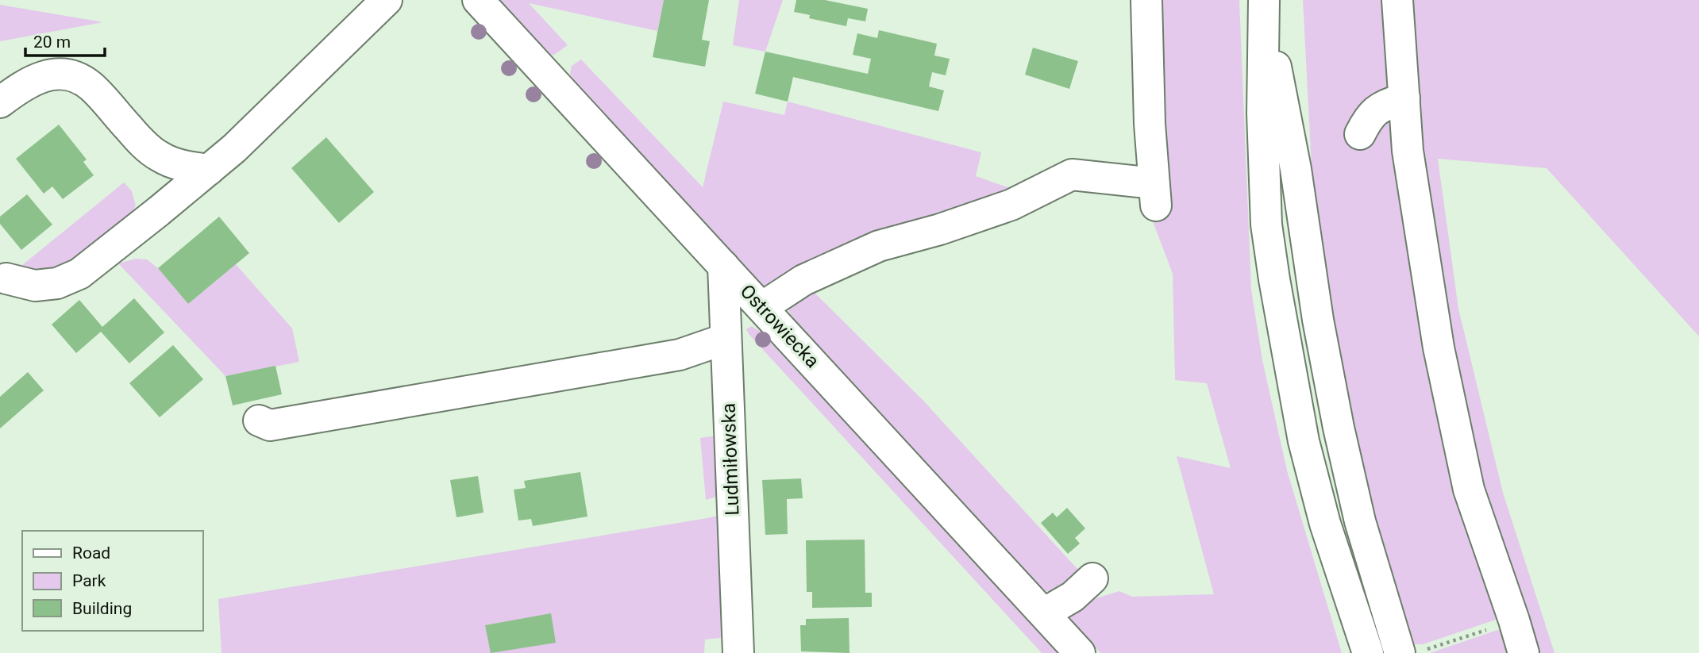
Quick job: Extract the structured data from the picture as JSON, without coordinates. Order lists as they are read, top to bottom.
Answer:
{
  "streets": {
    "street": ["Ostrowiecka", "Ludmiłowska"]
  },
  "crossings": [
    ["Ostrowiecka", "Ludmiłowska"]
  ],
  "legend": ["Road", "Park", "Building"],
  "scale_bar": "20 m"
}
